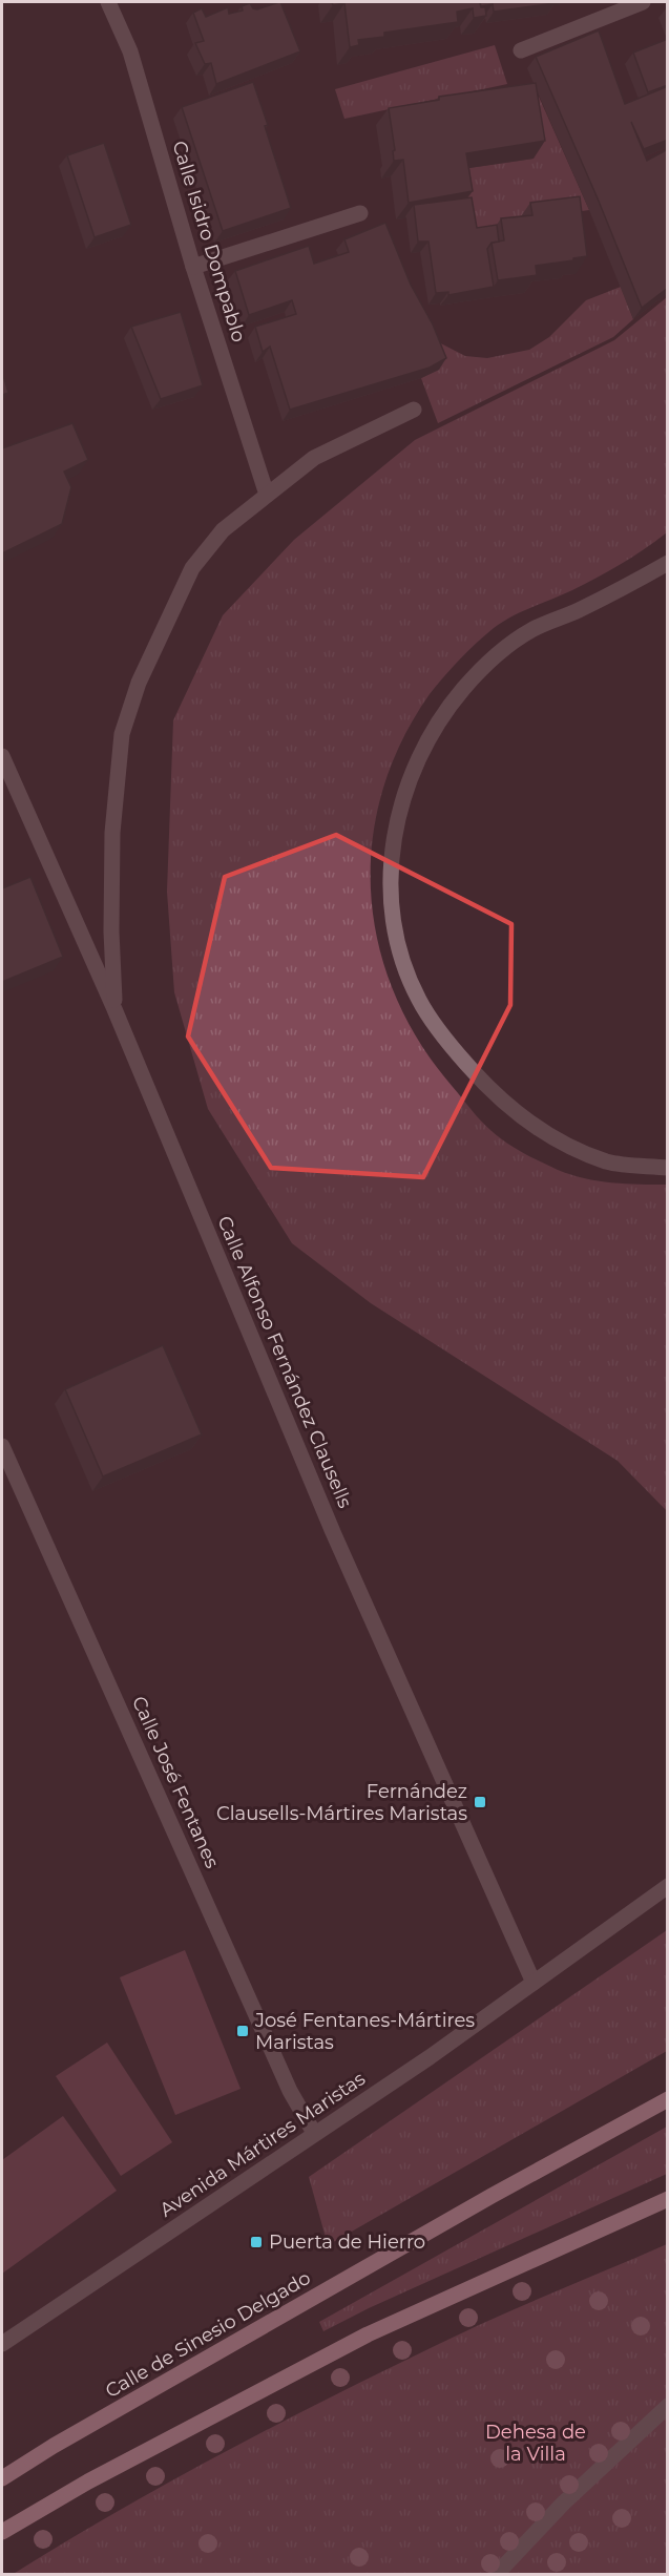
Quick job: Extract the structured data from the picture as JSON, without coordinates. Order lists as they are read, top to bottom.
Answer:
{
  "streets": {
    "main road": ["Calle de Sinesio Delgado"],
    "street": [
      "Calle Isidro Dompablo",
      "Calle Alfonso Fernández Clausells",
      "Calle José Fentanes",
      "Avenida Mártires Maristas"
    ]
  },
  "crossings": [
    ["Calle Alfonso Fernández Clausells", "Avenida Mártires Maristas"],
    ["Calle José Fentanes", "Avenida Mártires Maristas"]
  ],
  "parks": ["Dehesa de la Villa"],
  "places": {
    "transit": ["Fernández Clausells-Mártires Maristas", "José Fentanes-Mártires Maristas", "Puerta de Hierro"]
  }
}
